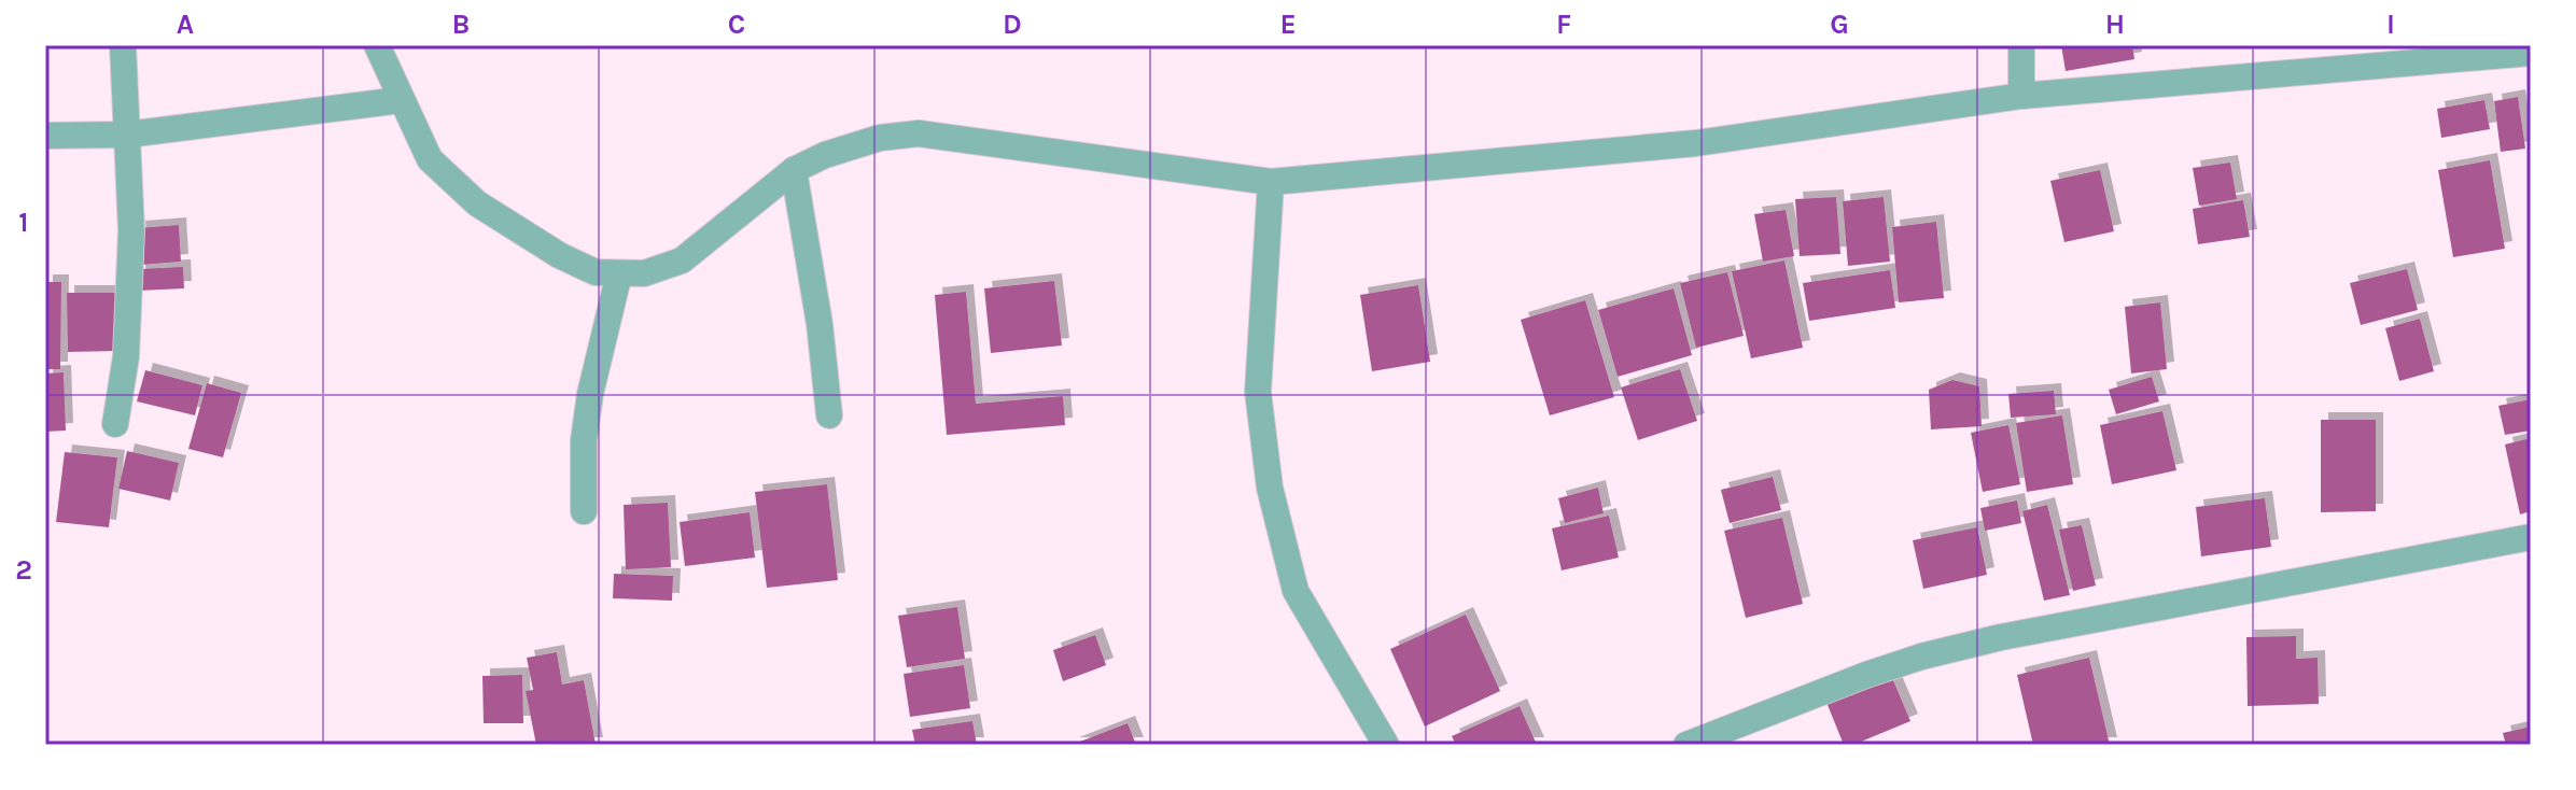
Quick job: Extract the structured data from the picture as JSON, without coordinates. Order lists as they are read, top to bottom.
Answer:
{
  "grid": {
    "columns": [
      "A",
      "B",
      "C",
      "D",
      "E",
      "F",
      "G",
      "H",
      "I"
    ],
    "rows": ["1", "2"]
  }
}
